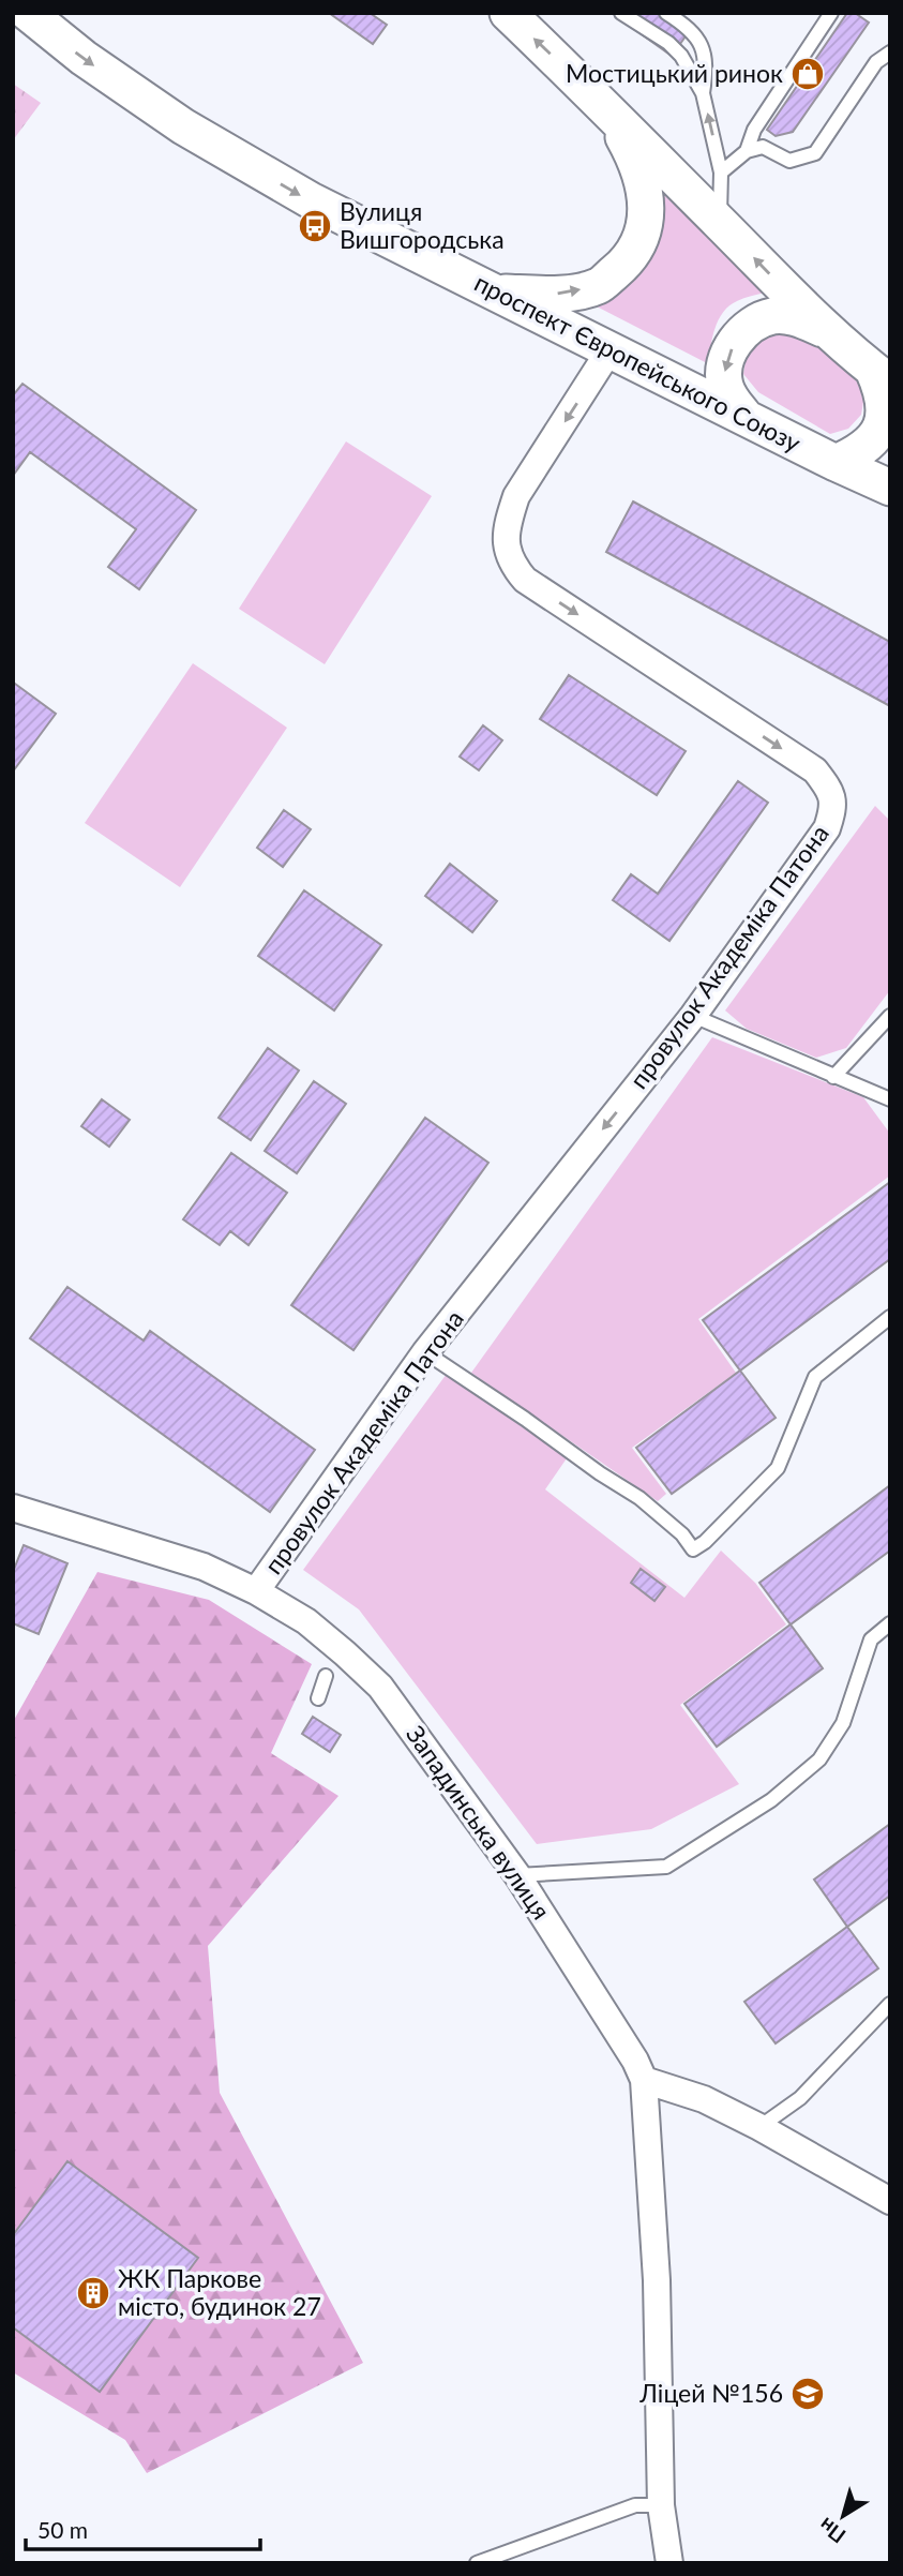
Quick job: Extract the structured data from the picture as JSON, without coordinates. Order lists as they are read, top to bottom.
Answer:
{
  "streets": {
    "main road": ["проспект Європейського Союзу"],
    "street": ["провулок Академіка Патона", "Западинська вулиця"]
  },
  "crossings": [
    ["проспект Європейського Союзу", "провулок Академіка Патона"],
    ["провулок Академіка Патона", "Западинська вулиця"]
  ],
  "one_way": ["проспект Європейського Союзу"],
  "places": {
    "shop": ["Мостицький ринок"],
    "bus stop": ["Вулиця Вишгородська"],
    "building": ["ЖК Паркове місто, будинок 27"],
    "school or university": ["Ліцей №156"]
  },
  "scale_bar": "50 m",
  "north": "bottom left"
}
